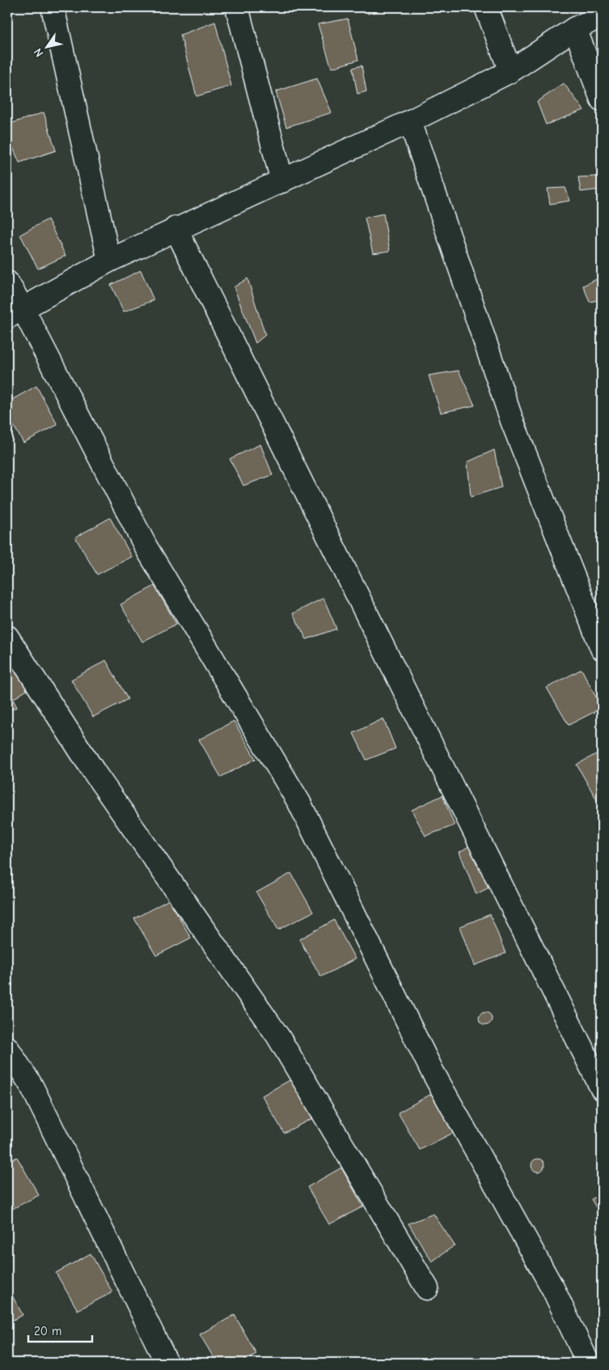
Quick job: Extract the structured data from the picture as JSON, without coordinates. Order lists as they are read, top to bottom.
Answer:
{
  "scale_bar": "20 m",
  "north": "bottom left"
}
